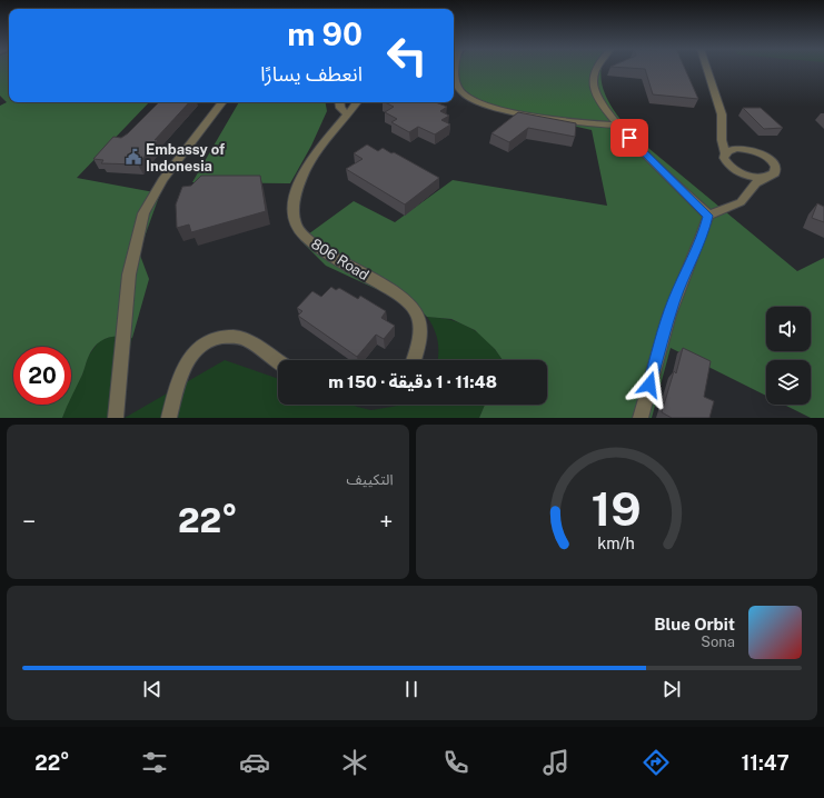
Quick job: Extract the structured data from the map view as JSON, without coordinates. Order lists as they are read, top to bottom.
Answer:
{
  "streets": {
    "street": ["806 Road"]
  },
  "places": {
    "public building": ["Embassy of Indonesia"]
  },
  "page": {
    "turn": ["90 m", "انعطف يسارًا"],
    "limit": "20",
    "trip": "11:48 · 1 دقيقة · 150 m",
    "tile": "التكييف",
    "heat": ["−", "22°", "+"],
    "song": ["Blue Orbit", "Sona"],
    "tabs": ["11:47", "22°"],
    "gauge": ["19", "km/h"]
  }
}
